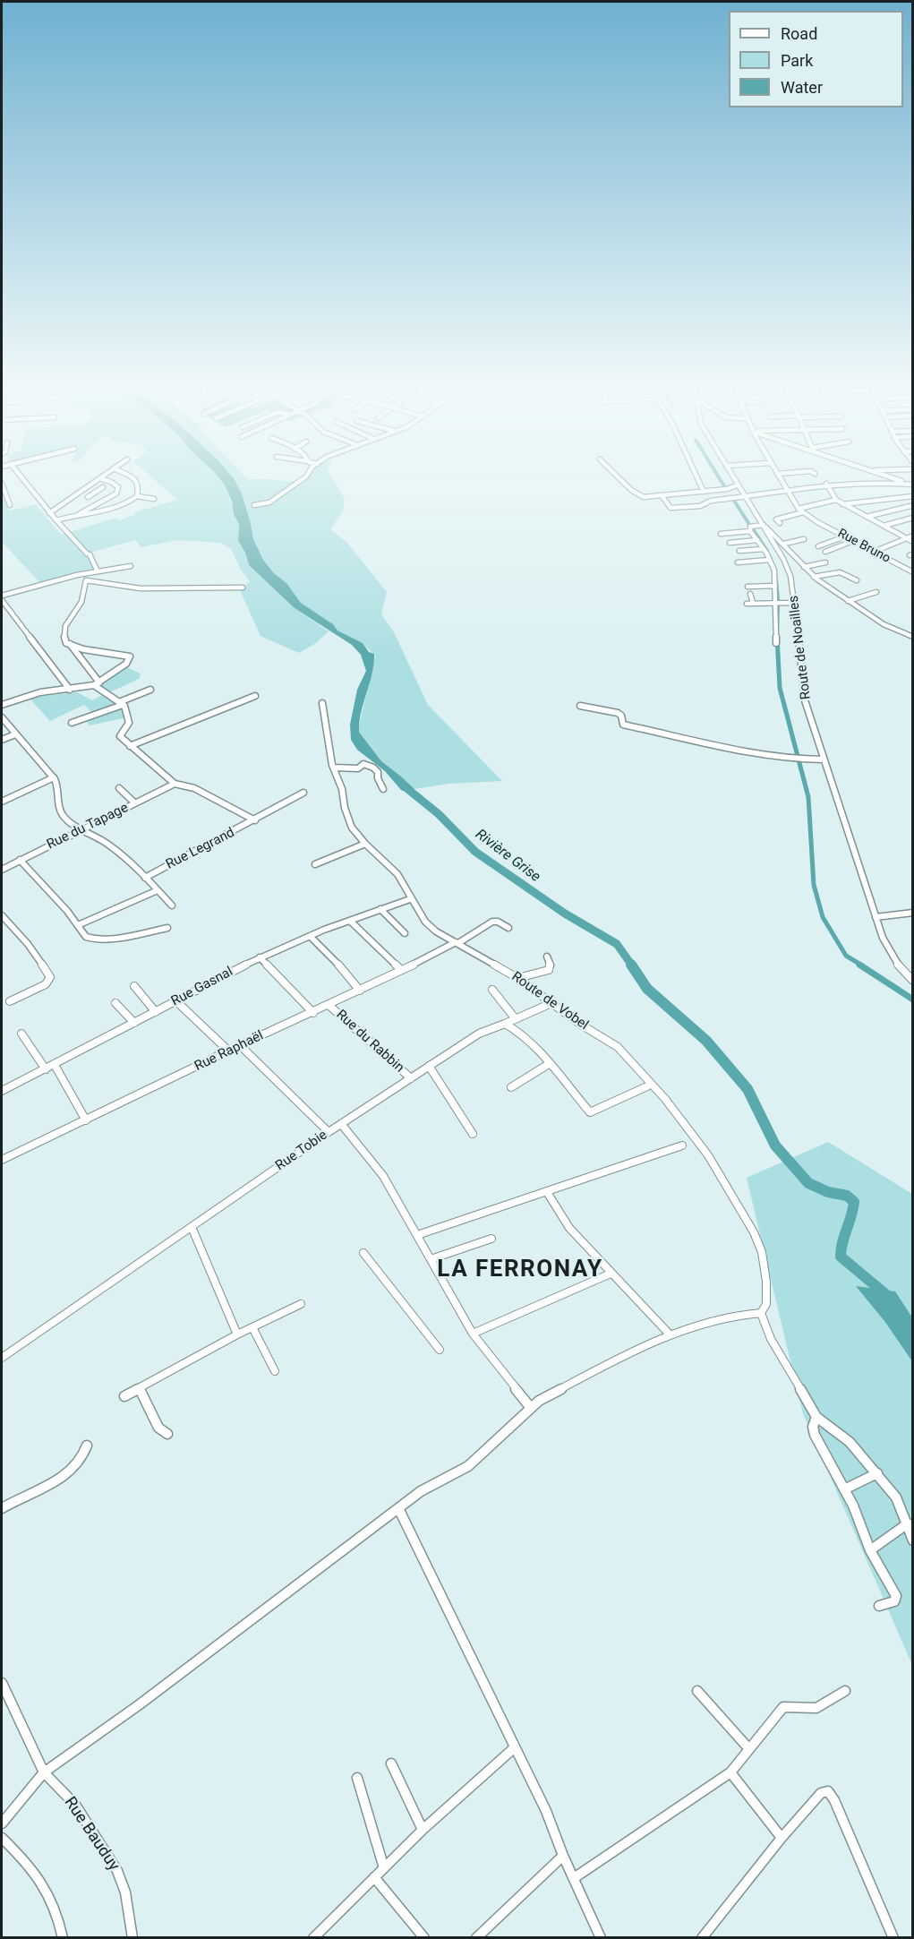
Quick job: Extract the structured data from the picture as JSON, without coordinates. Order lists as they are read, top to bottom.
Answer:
{
  "streets": {
    "street": [
      "Rue Bruno",
      "Route de Noailles",
      "Rue du Tapage",
      "Rue Legrand",
      "Rue Gasnal",
      "Route de Vobel",
      "Rue du Rabbin",
      "Rue Raphaël",
      "Rue Tobie",
      "Rue Bauduy"
    ]
  },
  "crossings": [
    ["Rue Gasnal", "Route de Vobel"],
    ["Route de Vobel", "Rue Raphaël"],
    ["Route de Vobel", "Rue Tobie"],
    ["Rue du Rabbin", "Rue Raphaël"],
    ["Rue du Rabbin", "Rue Tobie"]
  ],
  "districts": ["LA FERRONAY"],
  "water": ["Rivière Grise"],
  "legend": ["Road", "Park", "Water"]
}
